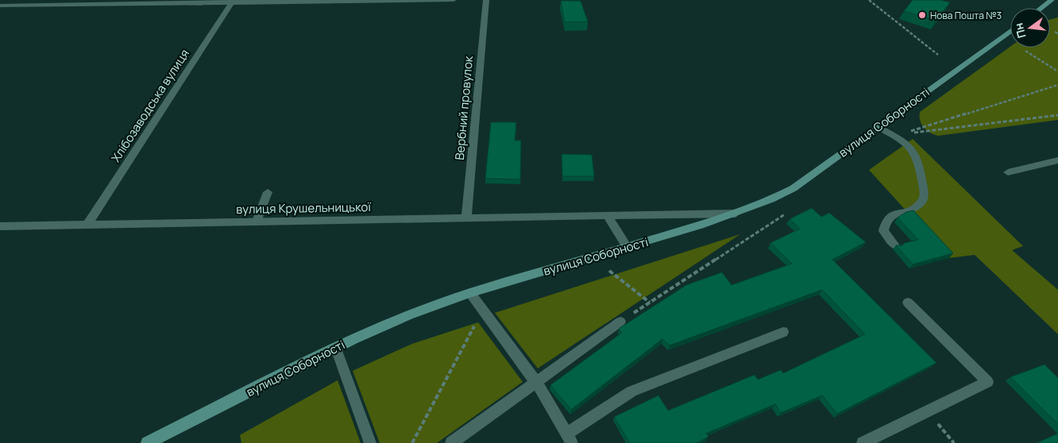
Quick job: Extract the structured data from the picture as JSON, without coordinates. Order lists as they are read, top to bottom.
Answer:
{
  "streets": {
    "main road": ["вулиця Соборності"],
    "street": ["Хлібозаводська вулиця", "Вербний провулок", "вулиця Крушельницької"]
  },
  "crossings": [
    ["Хлібозаводська вулиця", "вулиця Крушельницької"],
    ["Вербний провулок", "вулиця Крушельницької"],
    ["вулиця Соборності", "вулиця Крушельницької"]
  ],
  "places": ["Нова Пошта №3"],
  "north": "left"
}
